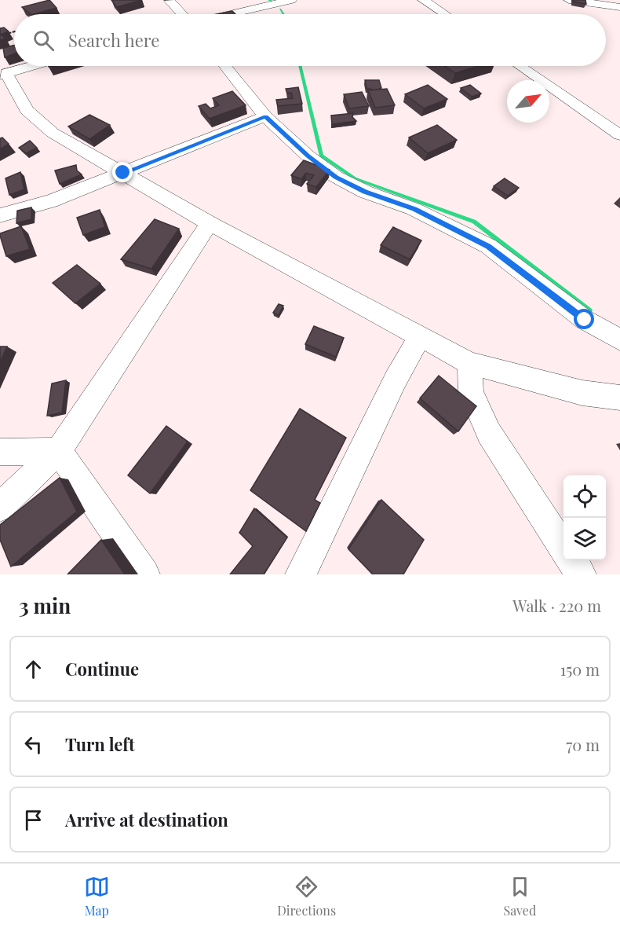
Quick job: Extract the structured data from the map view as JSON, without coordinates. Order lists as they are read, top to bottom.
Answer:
{
  "north": "top right",
  "page": {
    "search": "Search here",
    "heading": ["3 min", "Walk · 220 m"],
    "list": [
      ["Continue", "150 m"],
      ["Turn left", "70 m"],
      "Arrive at destination"
    ],
    "nav": ["Map", "Directions", "Saved"]
  }
}
